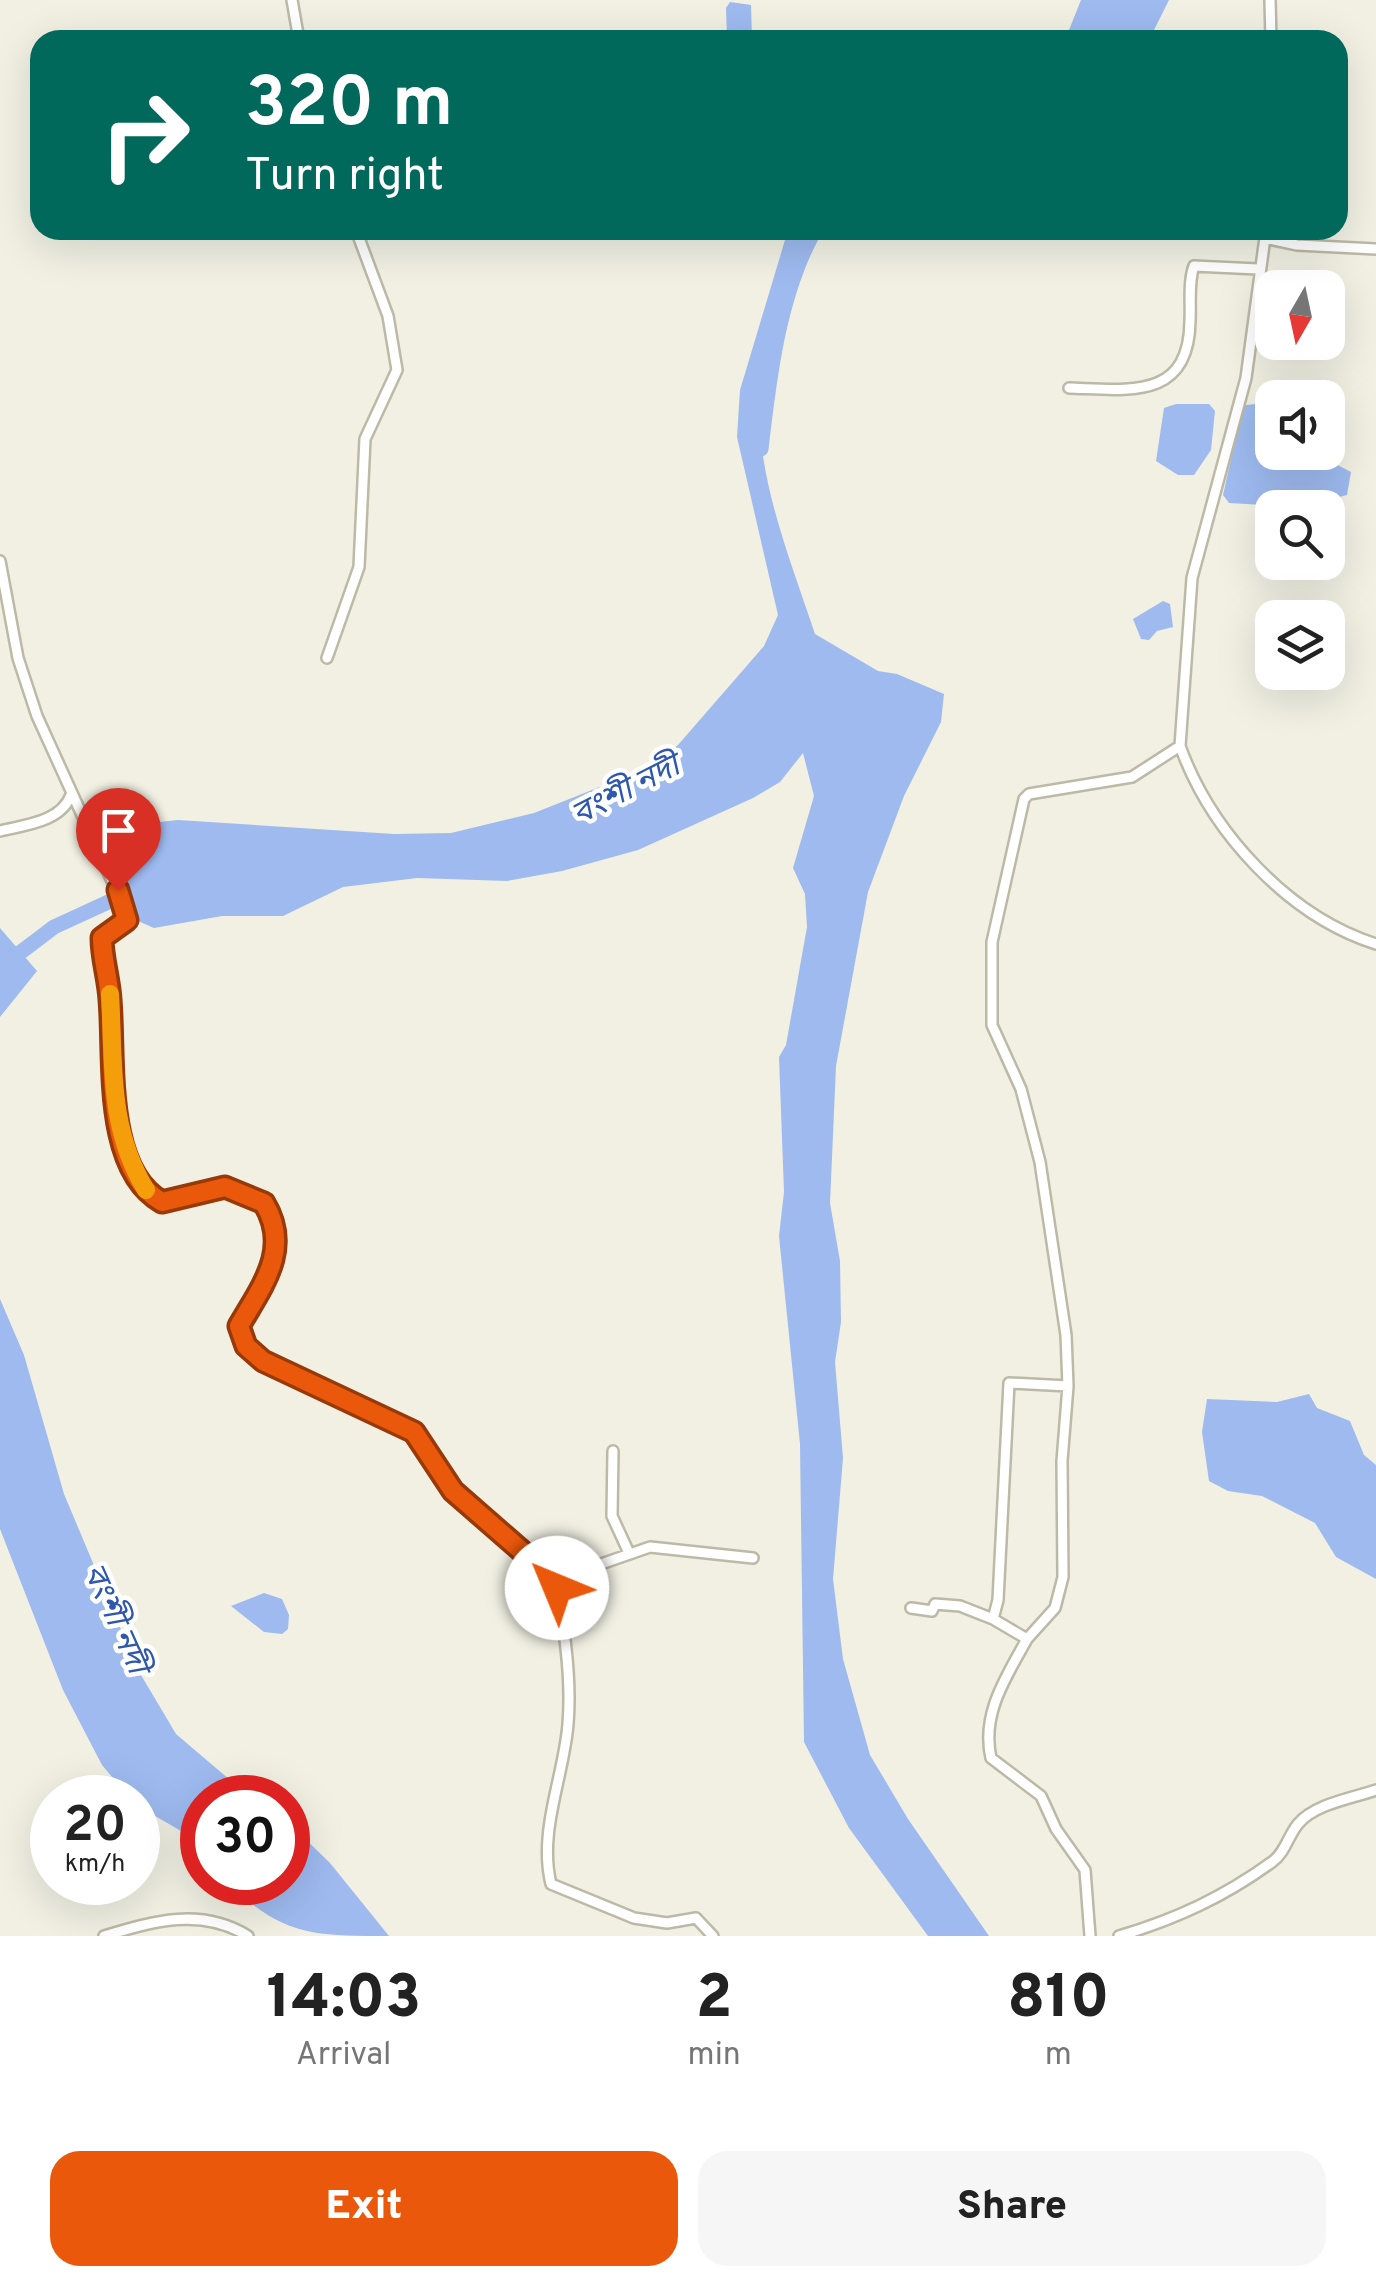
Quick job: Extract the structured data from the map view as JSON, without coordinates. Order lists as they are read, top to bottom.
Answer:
{
  "water": ["বংশী নদী"],
  "north": "bottom",
  "page": {
    "turn": ["320 m", "Turn right"],
    "speed": "20 km/h",
    "limit": "30",
    "eta": [
      "14:03",
      "Arrival",
      "2",
      "min",
      "810",
      "m"
    ],
    "buttons": ["Exit", "Share"]
  }
}
